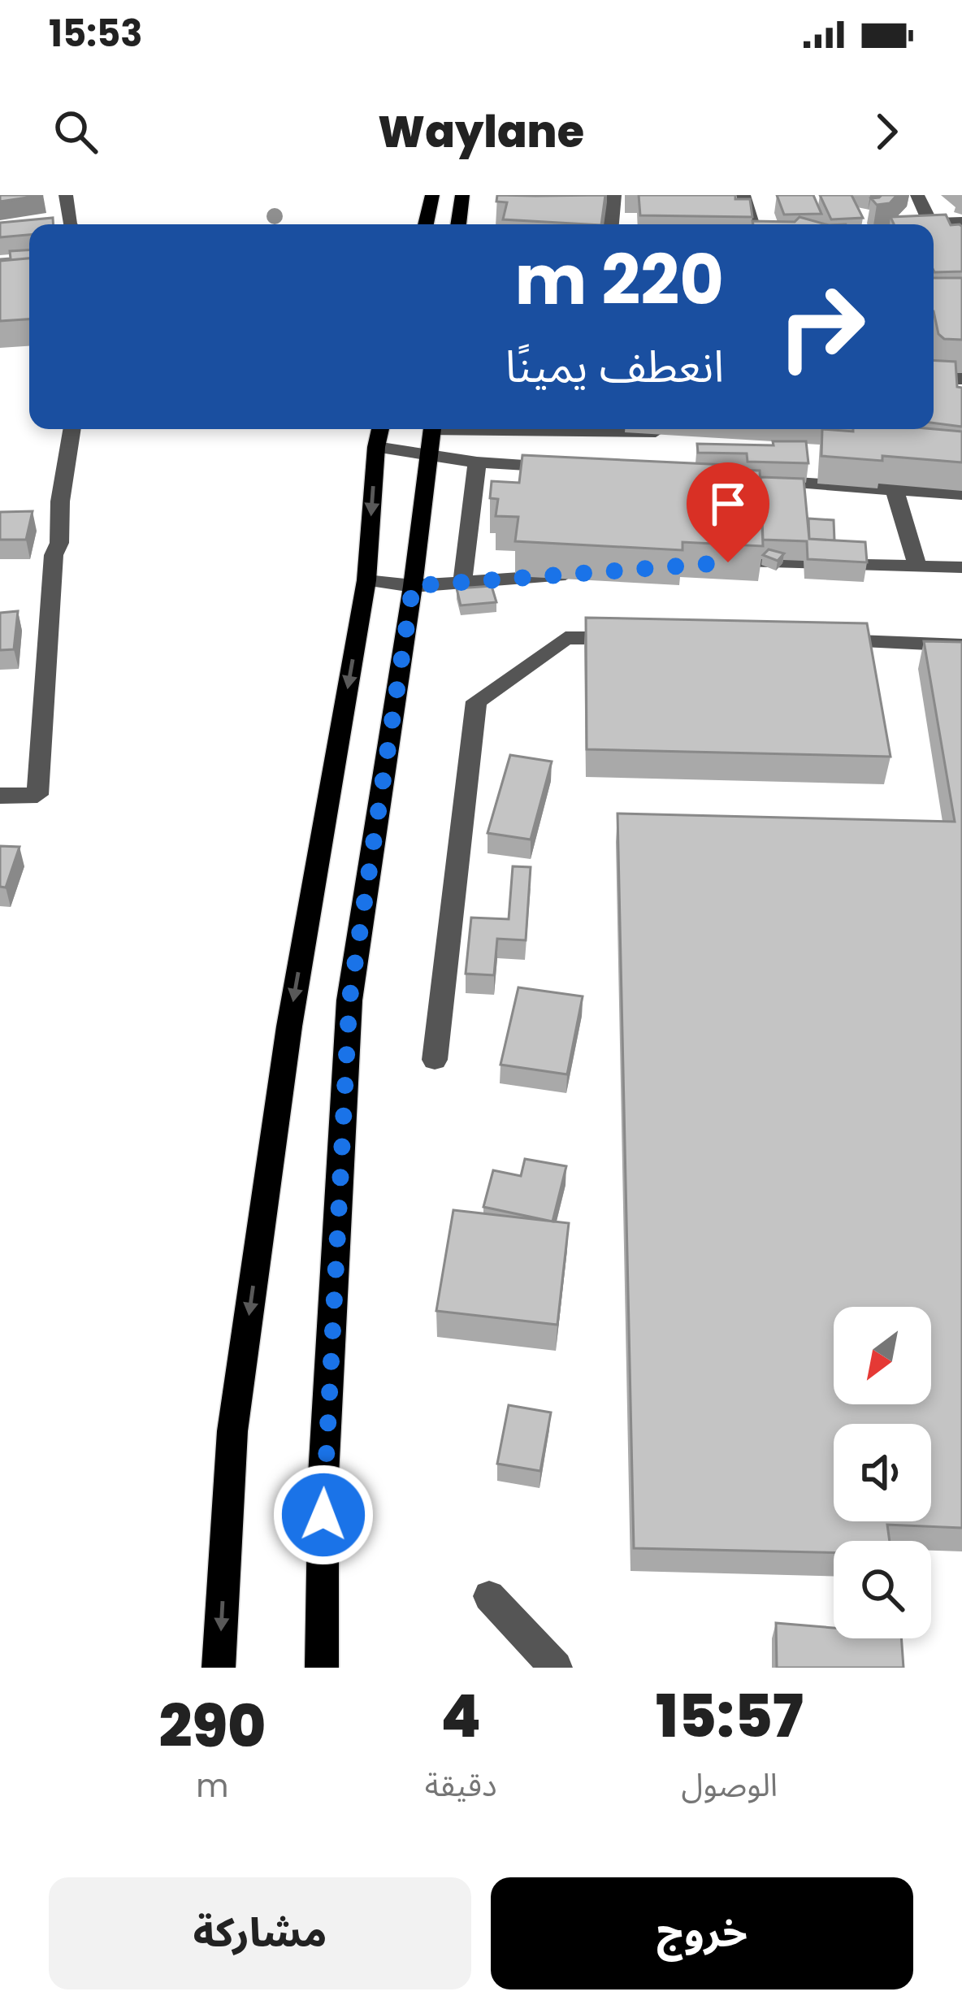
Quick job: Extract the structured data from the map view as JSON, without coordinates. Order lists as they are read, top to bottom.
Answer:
{
  "north": "bottom left",
  "page": {
    "status": "15:53",
    "header": "Waylane",
    "turn": ["220 m", "انعطف يمينًا"],
    "eta": [
      "15:57",
      "الوصول",
      "4",
      "دقيقة",
      "290",
      "m"
    ],
    "buttons": ["خروج", "مشاركة"]
  }
}
